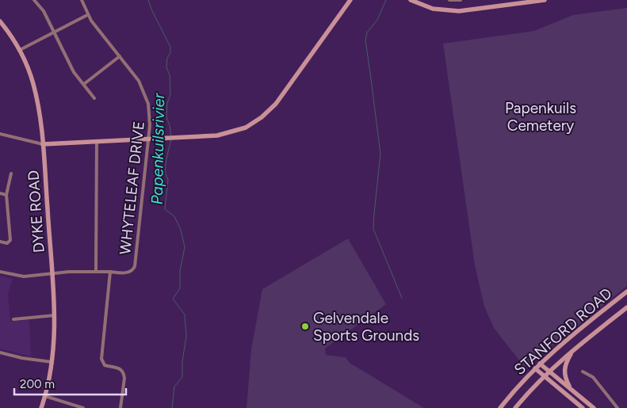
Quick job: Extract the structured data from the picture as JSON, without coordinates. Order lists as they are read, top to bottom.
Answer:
{
  "streets": {
    "street": ["WHYTELEAF DRIVE", "DYKE ROAD", "STANFORD ROAD"]
  },
  "water": ["Papenkuilsrivier"],
  "parks": ["Papenkuils Cemetery"],
  "places": ["Gelvendale Sports Grounds"],
  "scale_bar": "200 m"
}
